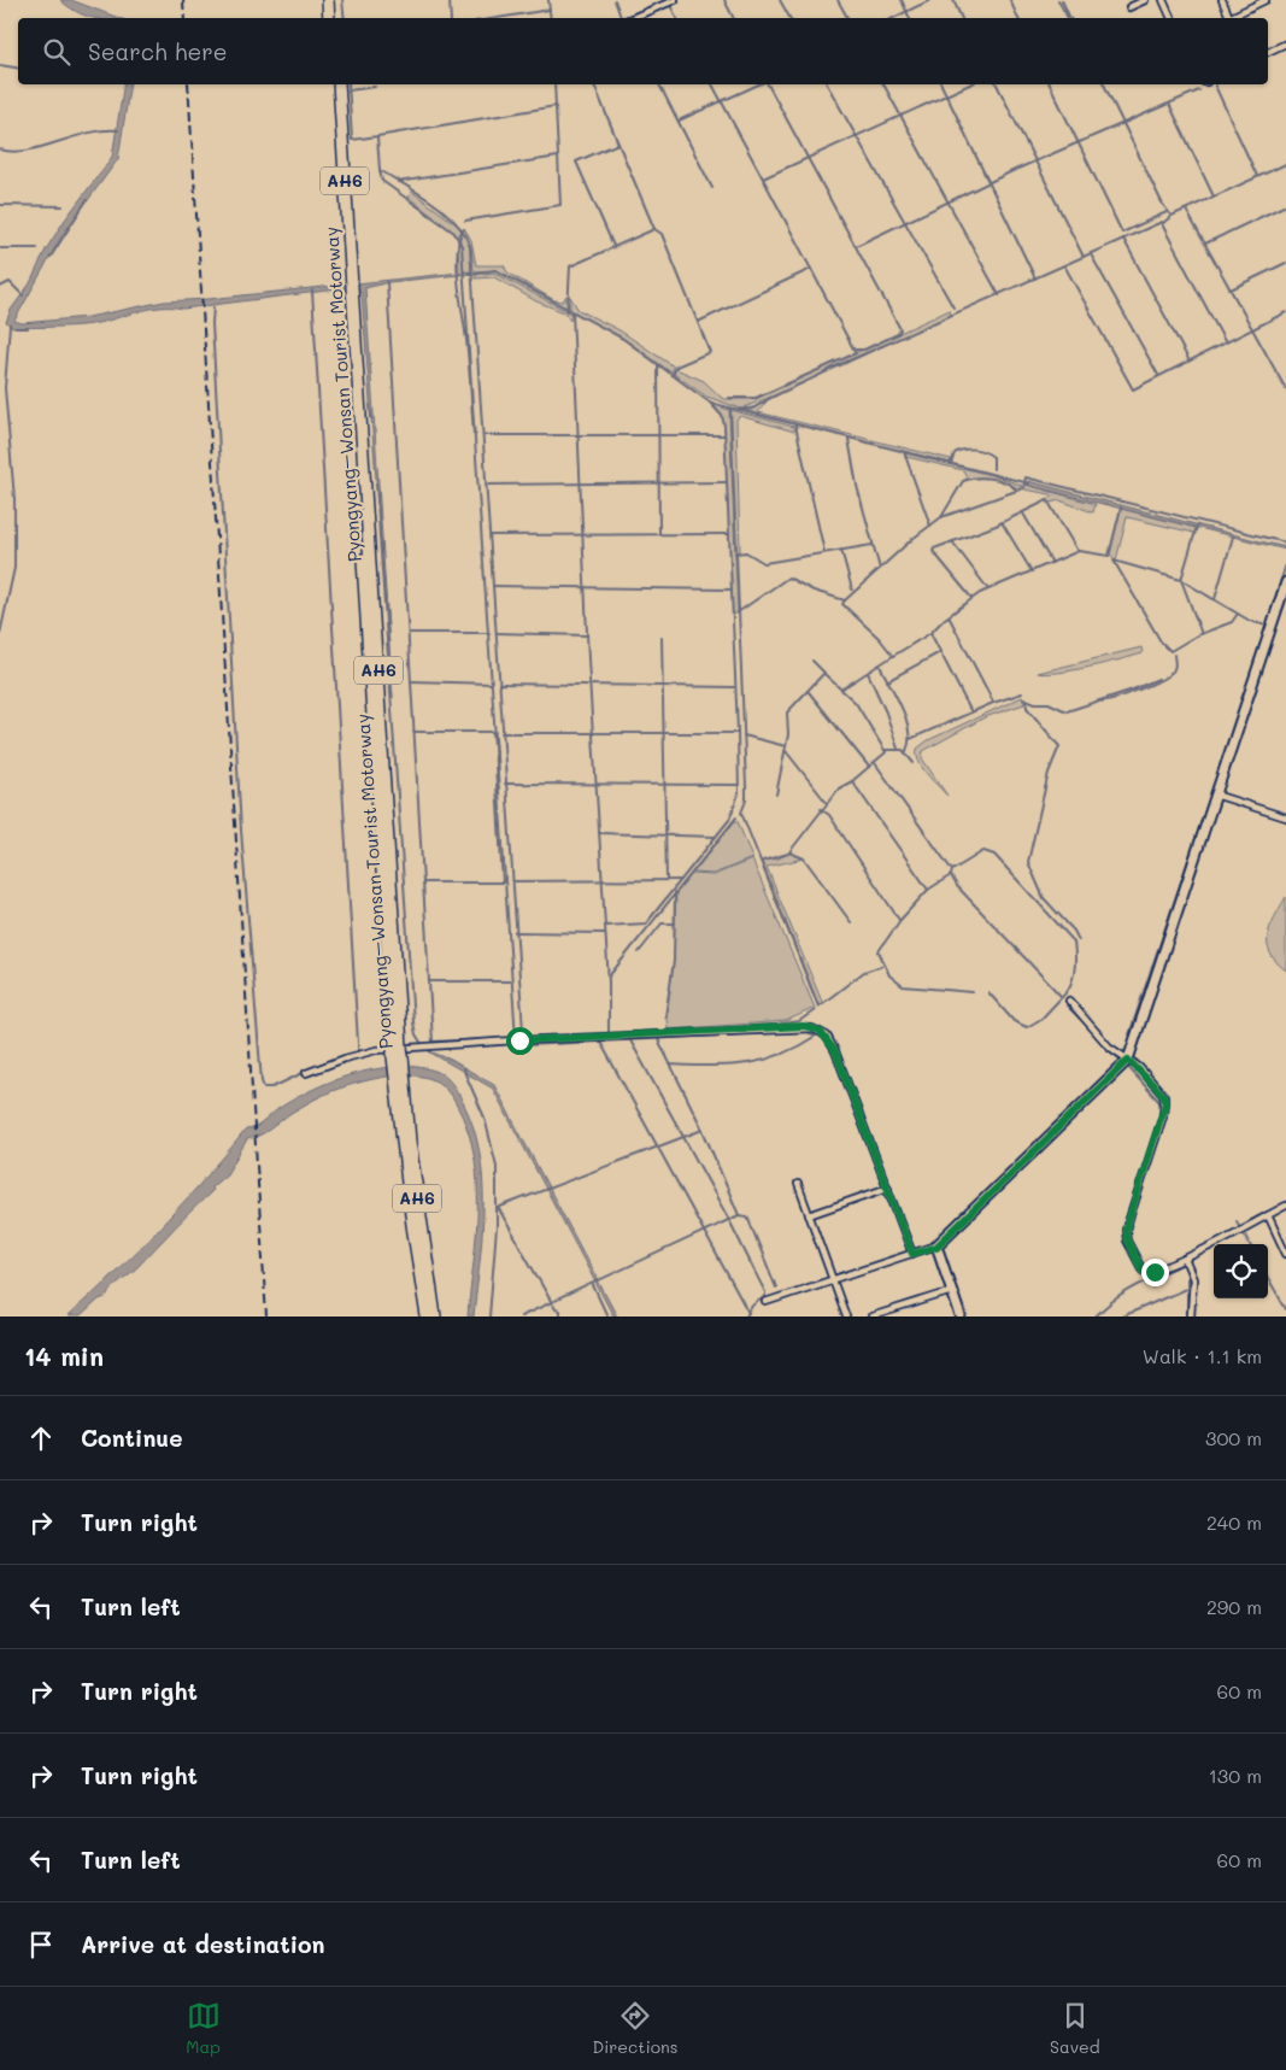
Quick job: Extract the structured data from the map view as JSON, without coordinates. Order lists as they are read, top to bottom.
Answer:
{
  "streets": {
    "highway": ["AH6", "Pyongyang–Wonsan Tourist Motorway"]
  },
  "page": {
    "search": "Search here",
    "heading": ["14 min", "Walk · 1.1 km"],
    "list": [
      ["Continue", "300 m"],
      ["Turn right", "240 m"],
      ["Turn left", "290 m"],
      ["Turn right", "60 m"],
      ["Turn right", "130 m"],
      ["Turn left", "60 m"],
      "Arrive at destination"
    ],
    "nav": ["Map", "Directions", "Saved"]
  }
}
